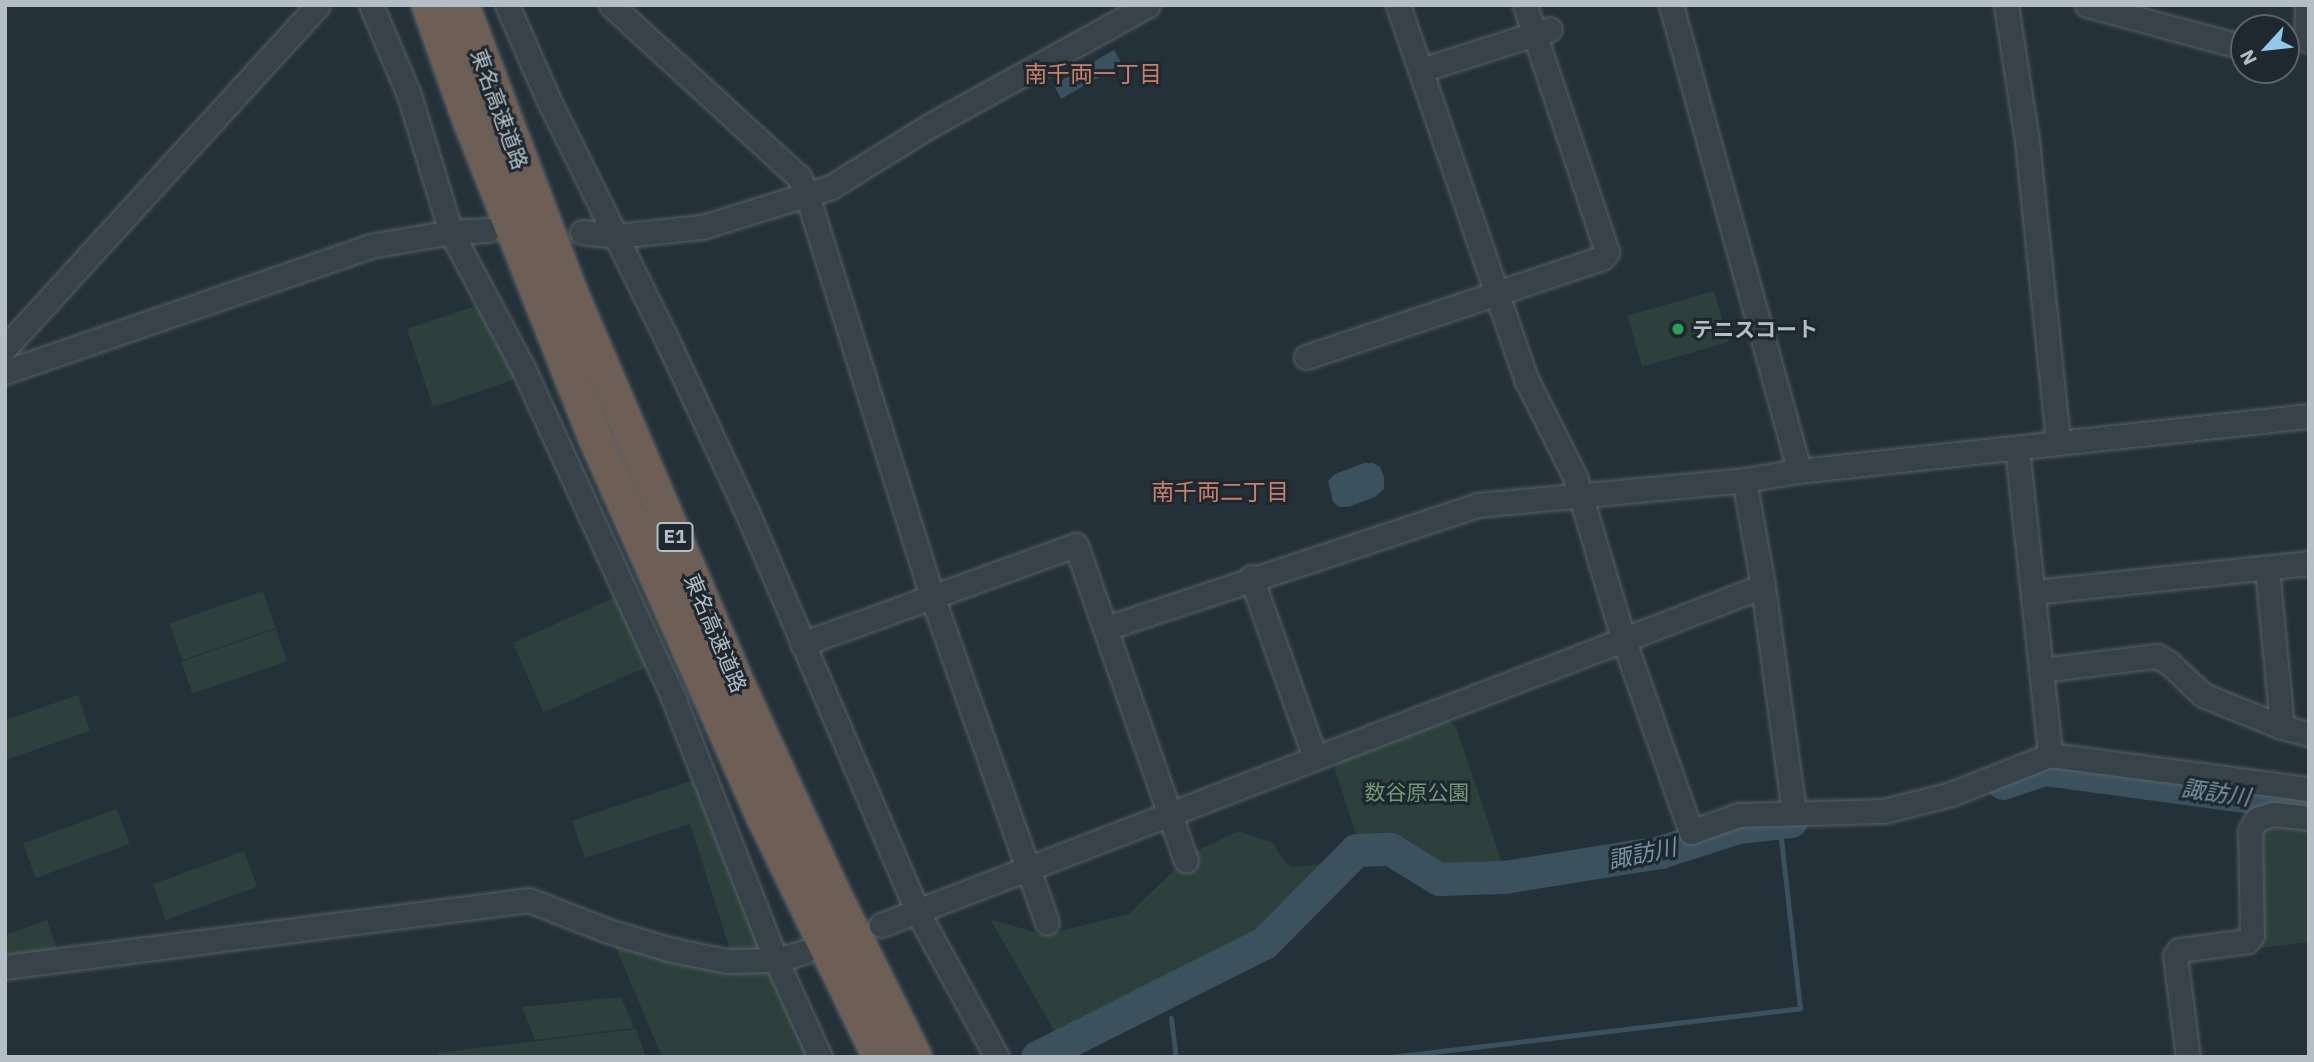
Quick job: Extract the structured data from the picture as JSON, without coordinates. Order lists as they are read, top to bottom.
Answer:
{
  "streets": {
    "highway": ["東名高速道路", "E1"]
  },
  "districts": ["南千両一丁目", "南千両二丁目"],
  "water": ["諏訪川"],
  "parks": ["数谷原公園"],
  "places": ["テニスコート"],
  "north": "bottom left"
}
